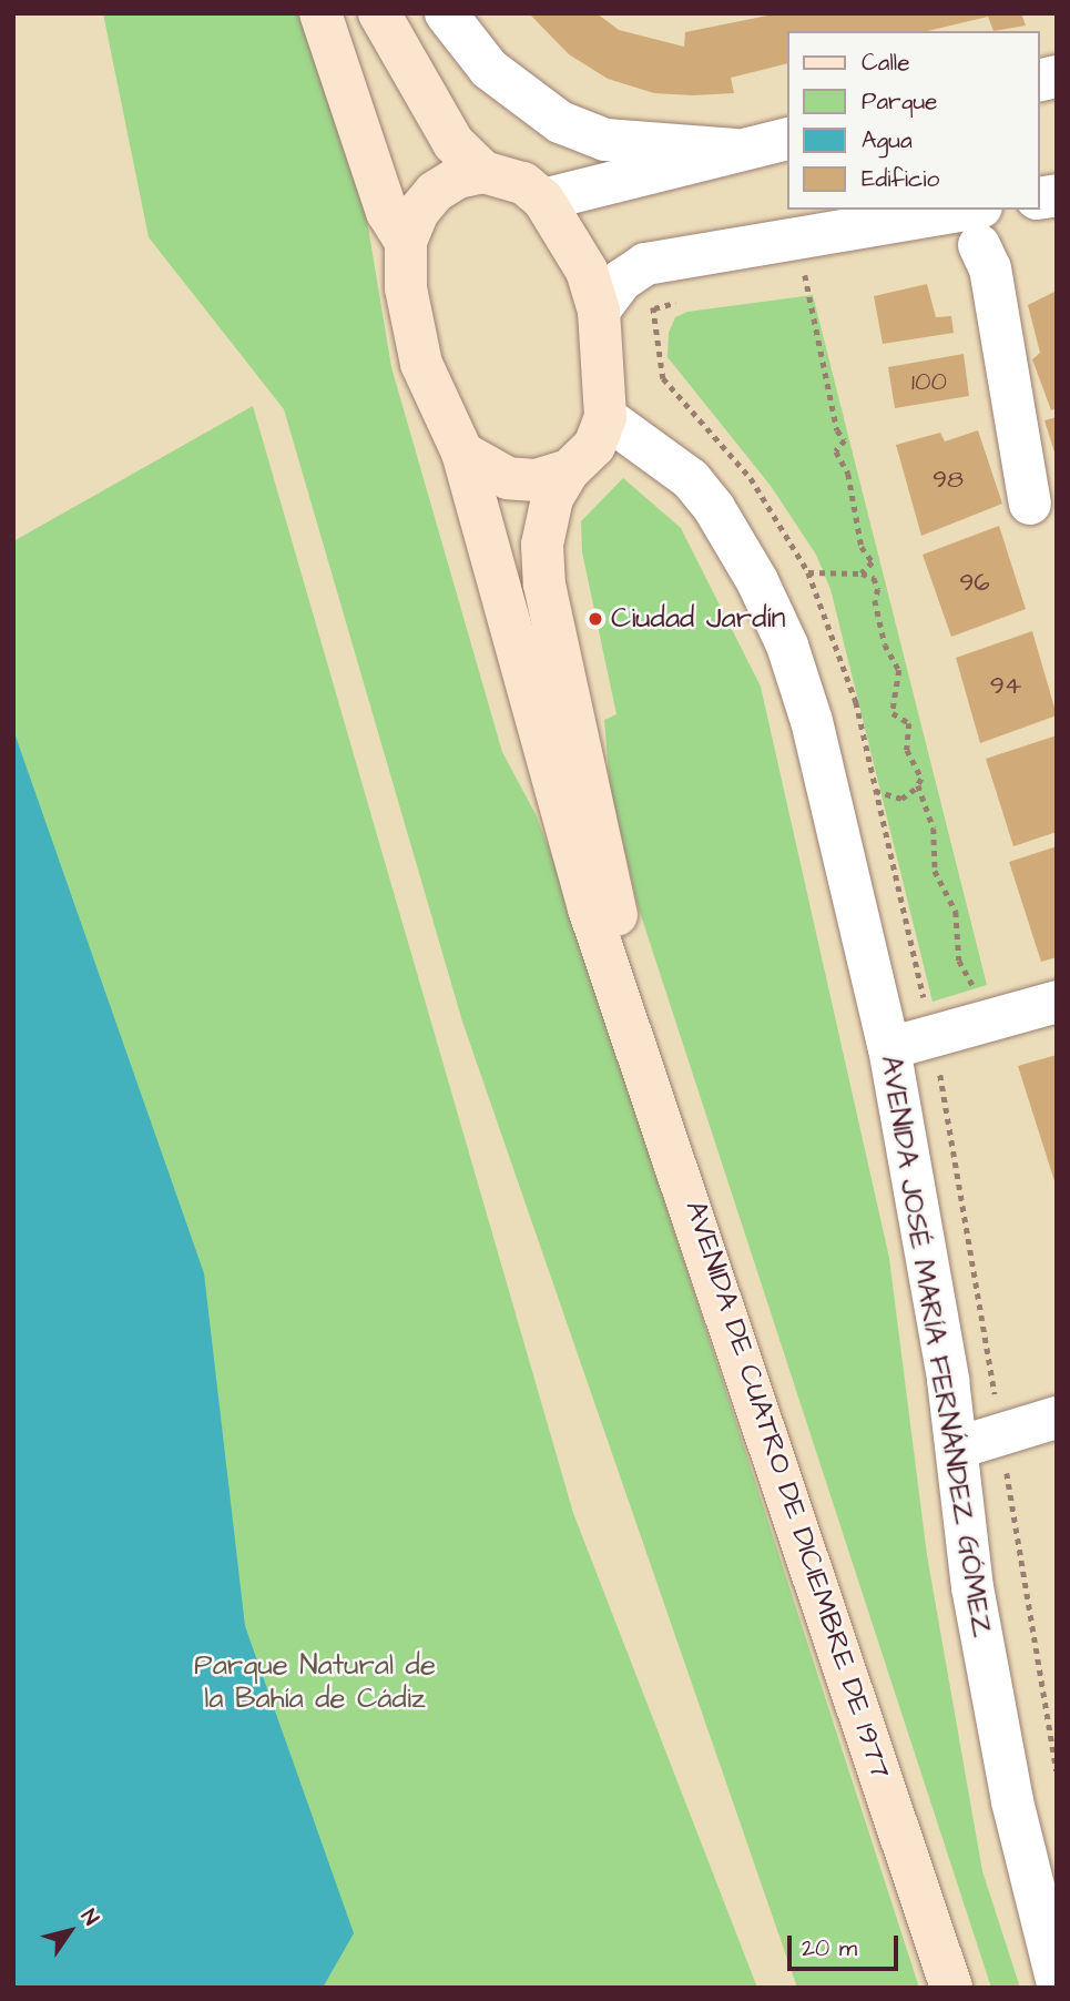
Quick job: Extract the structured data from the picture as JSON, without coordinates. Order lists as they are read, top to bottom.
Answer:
{
  "streets": {
    "main road": ["AVENIDA DE CUATRO DE DICIEMBRE DE 1977"],
    "street": ["AVENIDA JOSÉ MARÍA FERNÁNDEZ GÓMEZ"]
  },
  "crossings": [
    ["AVENIDA JOSÉ MARÍA FERNÁNDEZ GÓMEZ", "AVENIDA DE CUATRO DE DICIEMBRE DE 1977"]
  ],
  "parks": ["Parque Natural de la Bahía de Cádiz"],
  "places": ["Ciudad Jardín"],
  "house_numbers": [
    "100",
    "98",
    "96",
    "94"
  ],
  "legend": [
    "Calle",
    "Parque",
    "Agua",
    "Edificio"
  ],
  "scale_bar": "20 m",
  "north": "top right"
}
